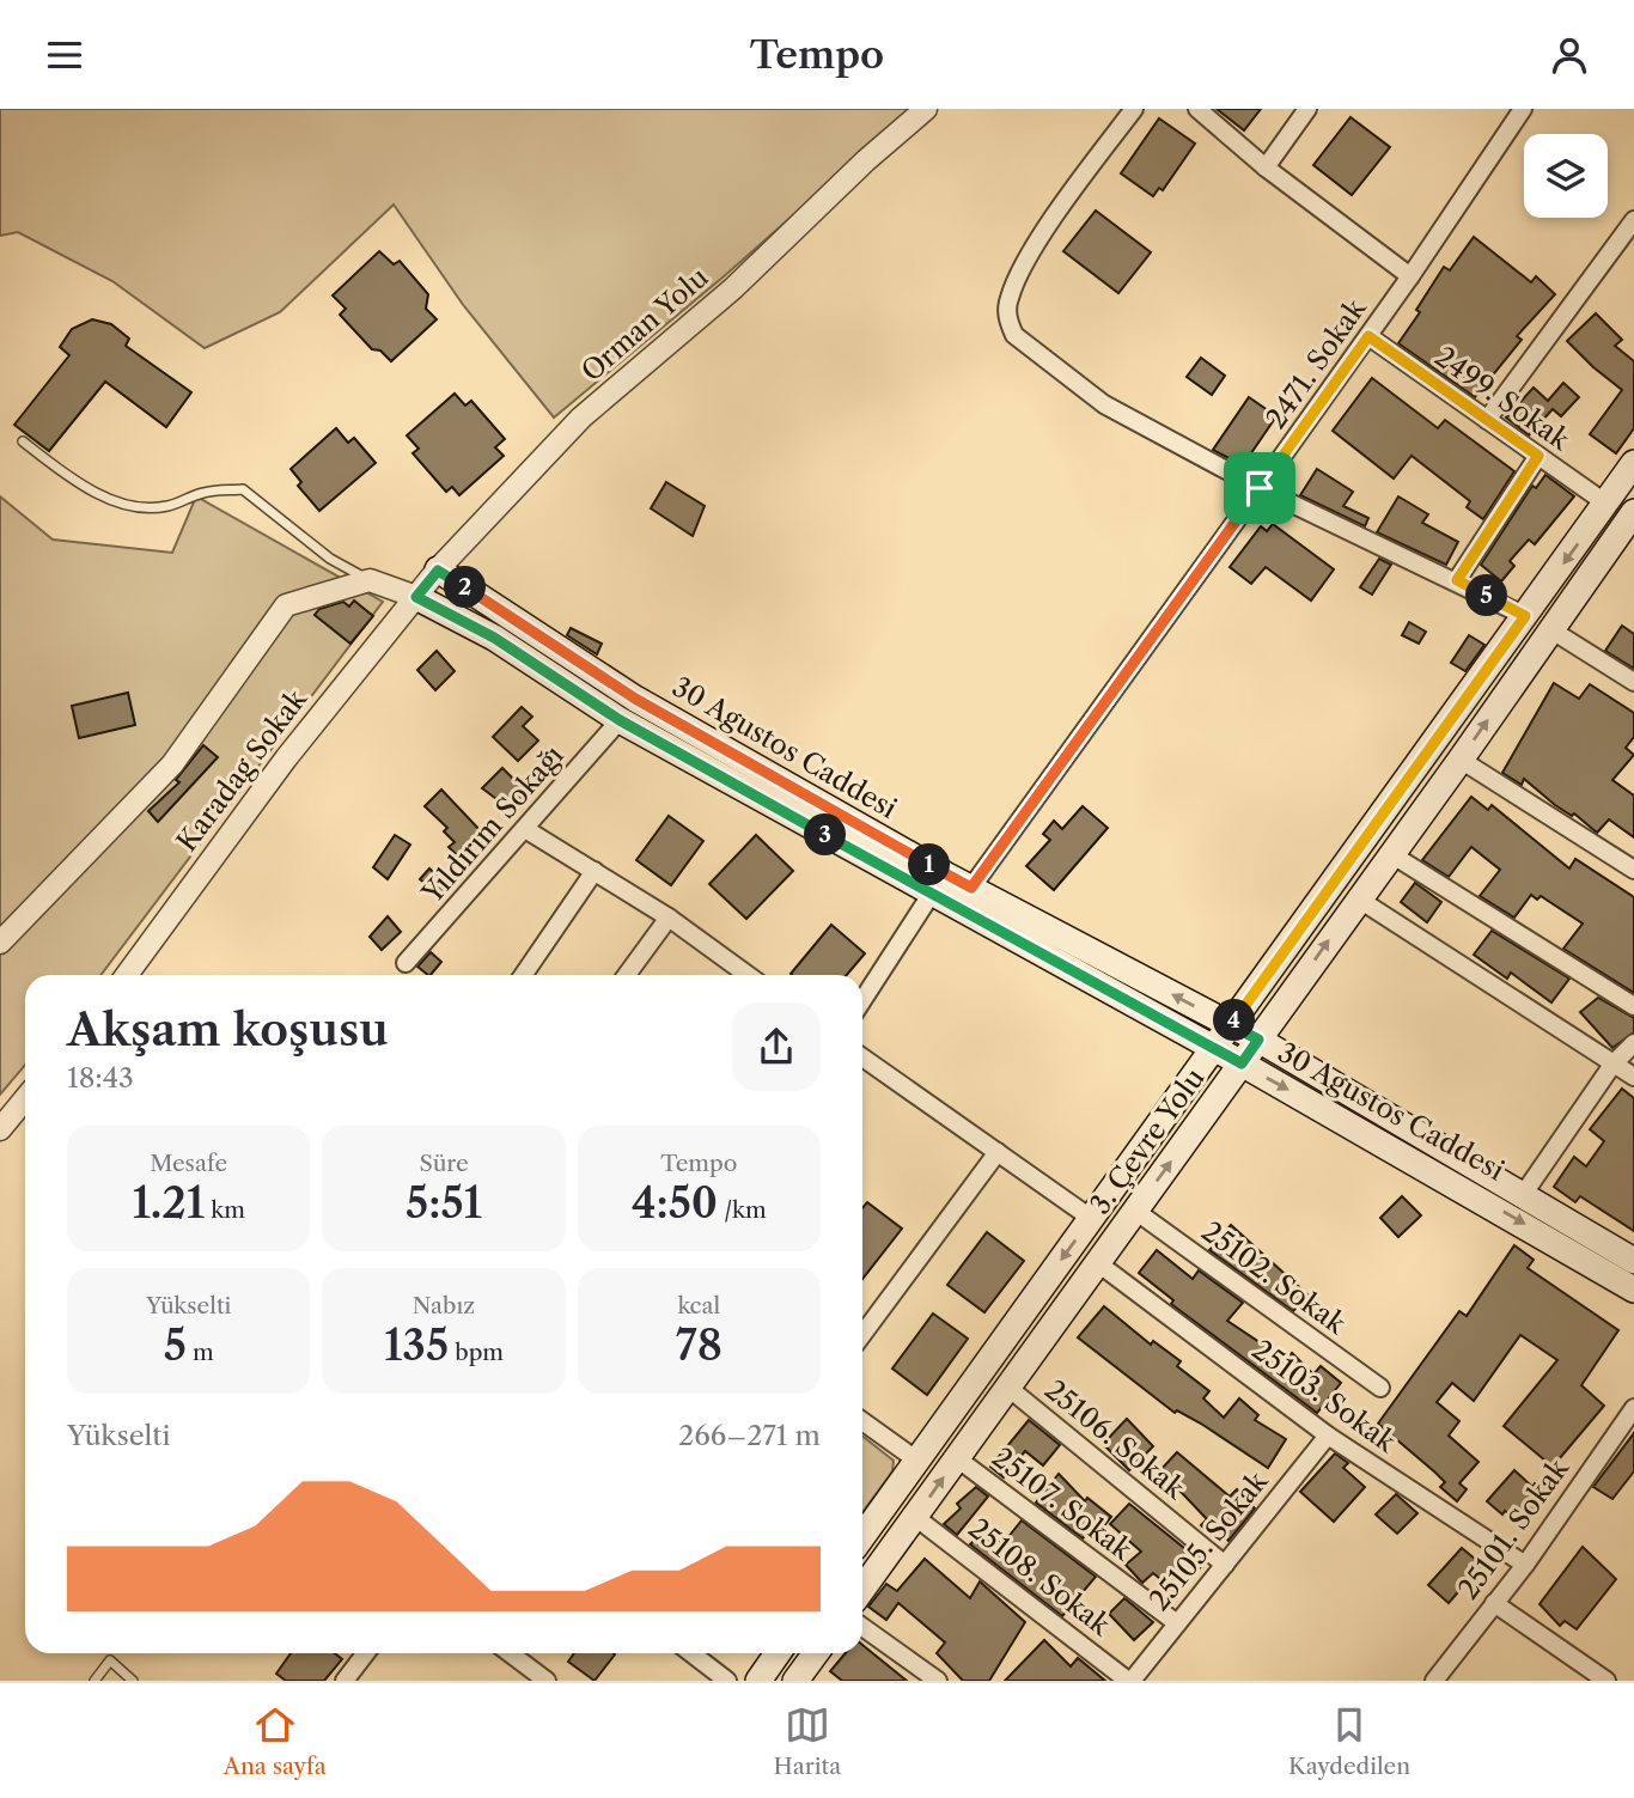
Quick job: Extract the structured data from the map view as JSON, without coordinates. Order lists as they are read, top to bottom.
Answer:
{
  "streets": {
    "main road": ["30 Agustos Caddesi", "3. Çevre Yolu"],
    "street": [
      "Orman Yolu",
      "2471. Sokak",
      "2499. Sokak",
      "Karadag Sokak",
      "Yıldırım Sokağı",
      "25102. Sokak",
      "25103. Sokak",
      "25106. Sokak",
      "25107. Sokak",
      "25101. Sokak",
      "25105. Sokak",
      "25108. Sokak"
    ]
  },
  "crossings": [
    ["Orman Yolu", "30 Agustos Caddesi"],
    ["Orman Yolu", "Karadag Sokak"],
    ["2471. Sokak", "2499. Sokak"],
    ["2471. Sokak", "30 Agustos Caddesi"],
    ["2499. Sokak", "3. Çevre Yolu"],
    ["30 Agustos Caddesi", "Karadag Sokak"],
    ["30 Agustos Caddesi", "Yıldırım Sokağı"],
    ["30 Agustos Caddesi", "3. Çevre Yolu"],
    ["3. Çevre Yolu", "25102. Sokak"],
    ["3. Çevre Yolu", "25103. Sokak"],
    ["3. Çevre Yolu", "25106. Sokak"],
    ["3. Çevre Yolu", "25107. Sokak"],
    ["3. Çevre Yolu", "25108. Sokak"],
    ["25103. Sokak", "25101. Sokak"],
    ["25103. Sokak", "25105. Sokak"],
    ["25106. Sokak", "25105. Sokak"],
    ["25107. Sokak", "25105. Sokak"],
    ["25105. Sokak", "25108. Sokak"]
  ],
  "page": {
    "header": "Tempo",
    "pins": [
      "2",
      "5",
      "3",
      "1",
      "4"
    ],
    "heading": ["Akşam koşusu", "18:43"],
    "stats": [
      ["Mesafe", "1.21 km"],
      ["Süre", "5:51"],
      ["Tempo", "4:50 /km"],
      ["Yükselti", "5 m"],
      ["Nabız", "135 bpm"],
      ["kcal", "78"]
    ],
    "chart": ["Yükselti", "266–271 m"],
    "tabs": ["Ana sayfa", "Harita", "Kaydedilen"]
  }
}
